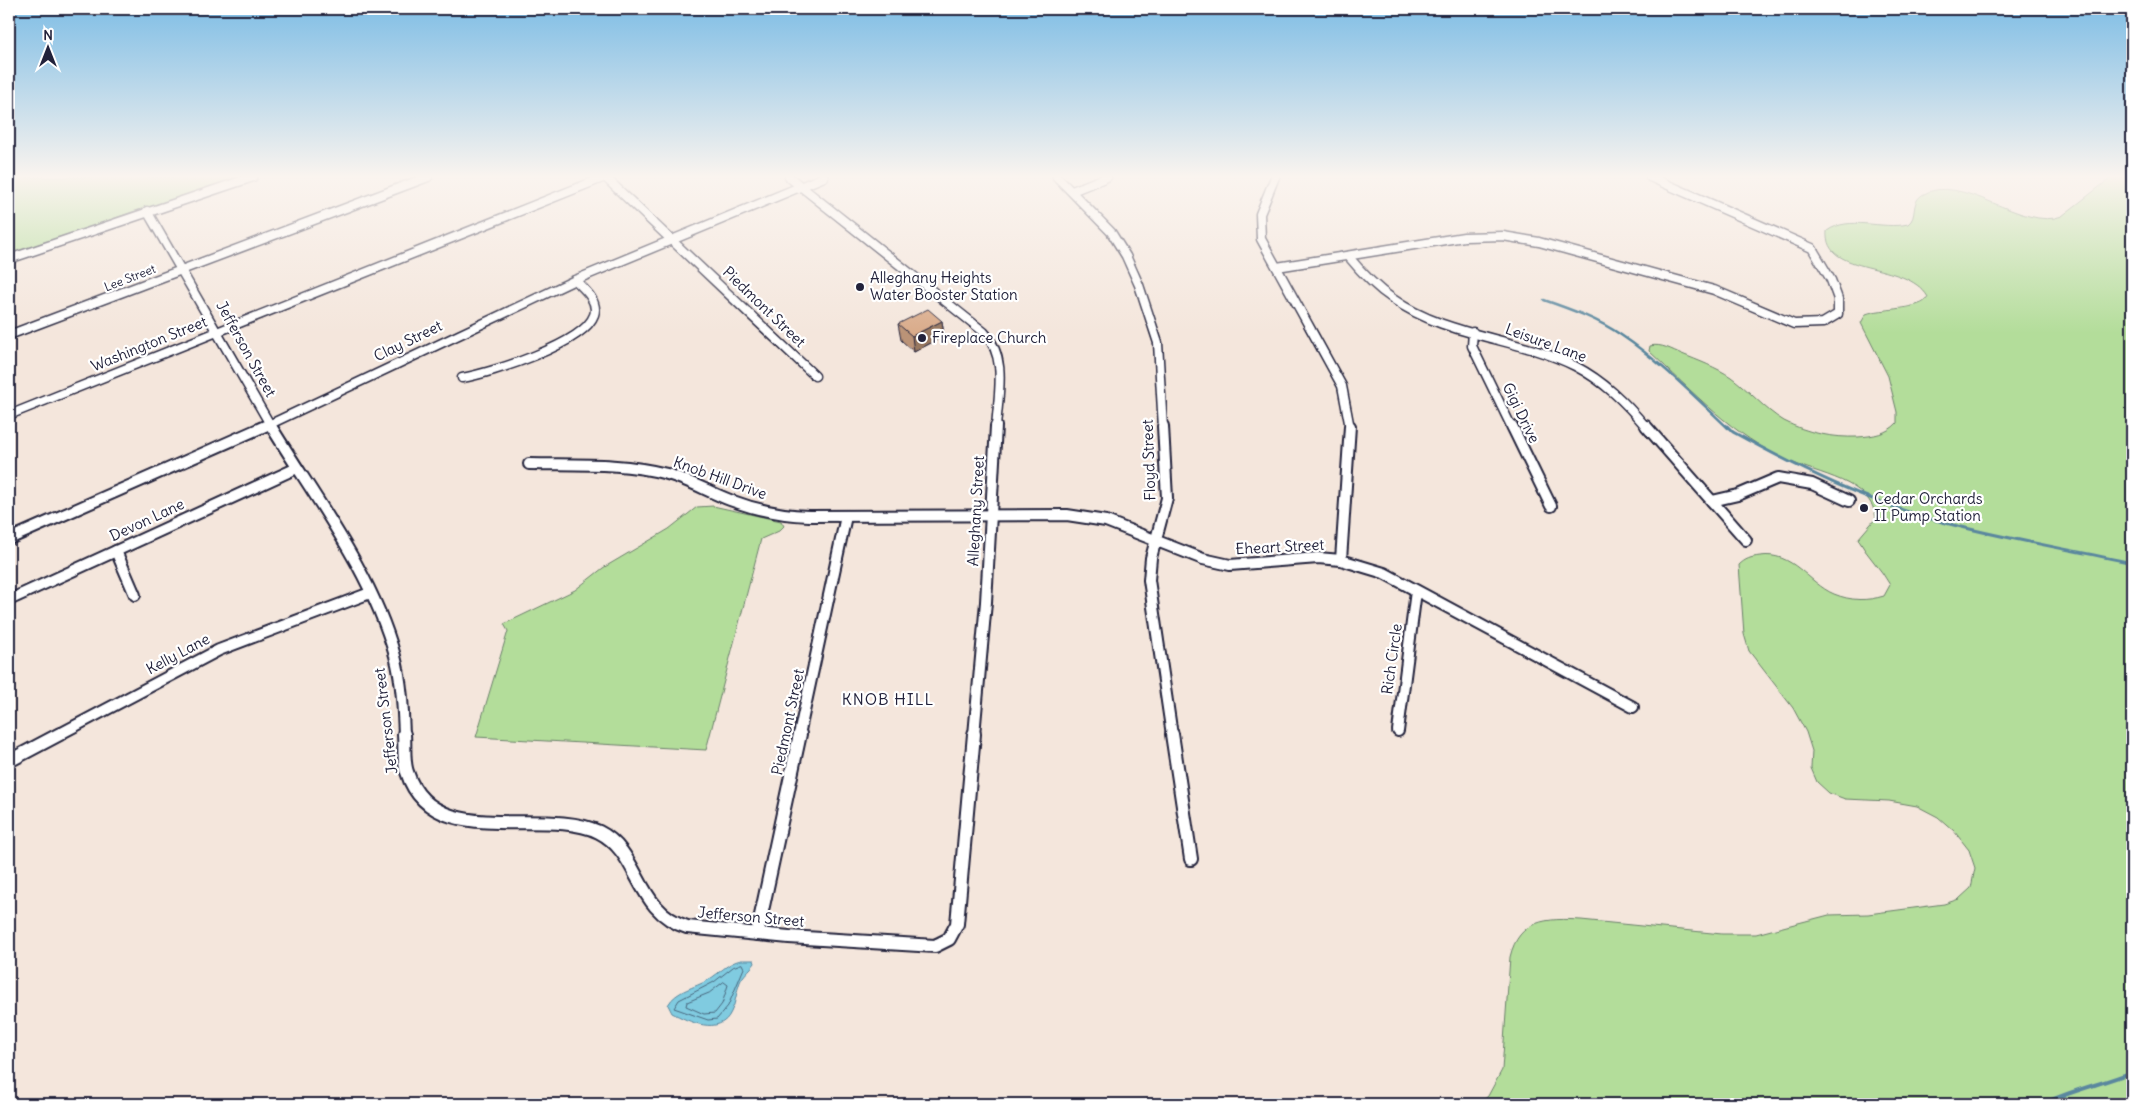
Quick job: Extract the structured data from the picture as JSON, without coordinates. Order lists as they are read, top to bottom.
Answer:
{
  "streets": {
    "street": [
      "Lee Street",
      "Piedmont Street",
      "Clay Street",
      "Leisure Lane",
      "Washington Street",
      "Jefferson Street",
      "Gigi Drive",
      "Floyd Street",
      "Knob Hill Drive",
      "Alleghany Street",
      "Devon Lane",
      "Eheart Street",
      "Kelly Lane",
      "Rich Circle"
    ]
  },
  "crossings": [
    ["Lee Street", "Jefferson Street"],
    ["Piedmont Street", "Clay Street"],
    ["Piedmont Street", "Jefferson Street"],
    ["Piedmont Street", "Knob Hill Drive"],
    ["Clay Street", "Jefferson Street"],
    ["Leisure Lane", "Gigi Drive"],
    ["Washington Street", "Jefferson Street"],
    ["Jefferson Street", "Alleghany Street"],
    ["Jefferson Street", "Devon Lane"],
    ["Jefferson Street", "Kelly Lane"],
    ["Floyd Street", "Eheart Street"],
    ["Knob Hill Drive", "Alleghany Street"],
    ["Knob Hill Drive", "Eheart Street"],
    ["Alleghany Street", "Eheart Street"],
    ["Eheart Street", "Rich Circle"]
  ],
  "districts": ["KNOB HILL"],
  "places": ["Alleghany Heights Water Booster Station", "Fireplace Church", "Cedar Orchards II Pump Station"],
  "north": "top"
}
